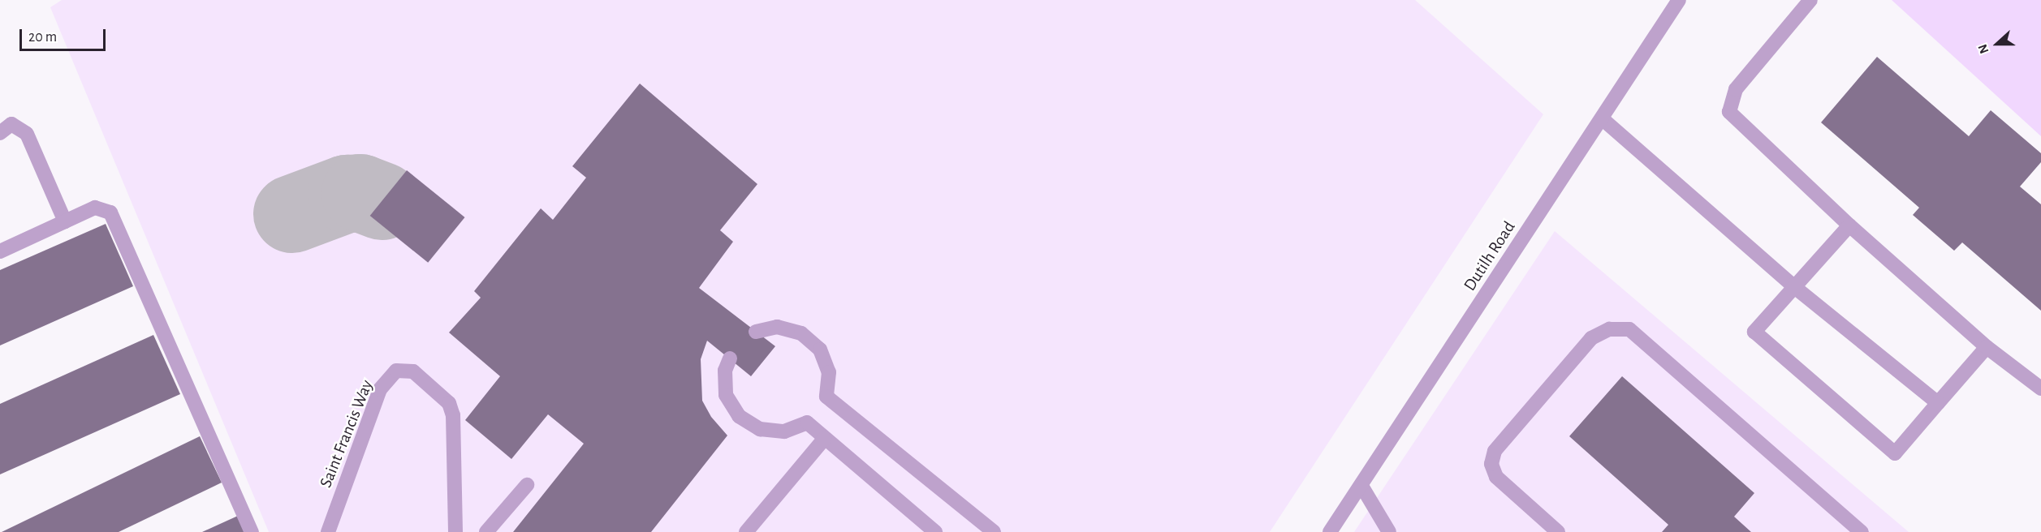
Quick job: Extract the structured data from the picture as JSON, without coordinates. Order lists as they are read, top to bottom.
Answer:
{
  "streets": {
    "street": ["Dutilh Road", "Saint Francis Way"]
  },
  "scale_bar": "20 m",
  "north": "left"
}
